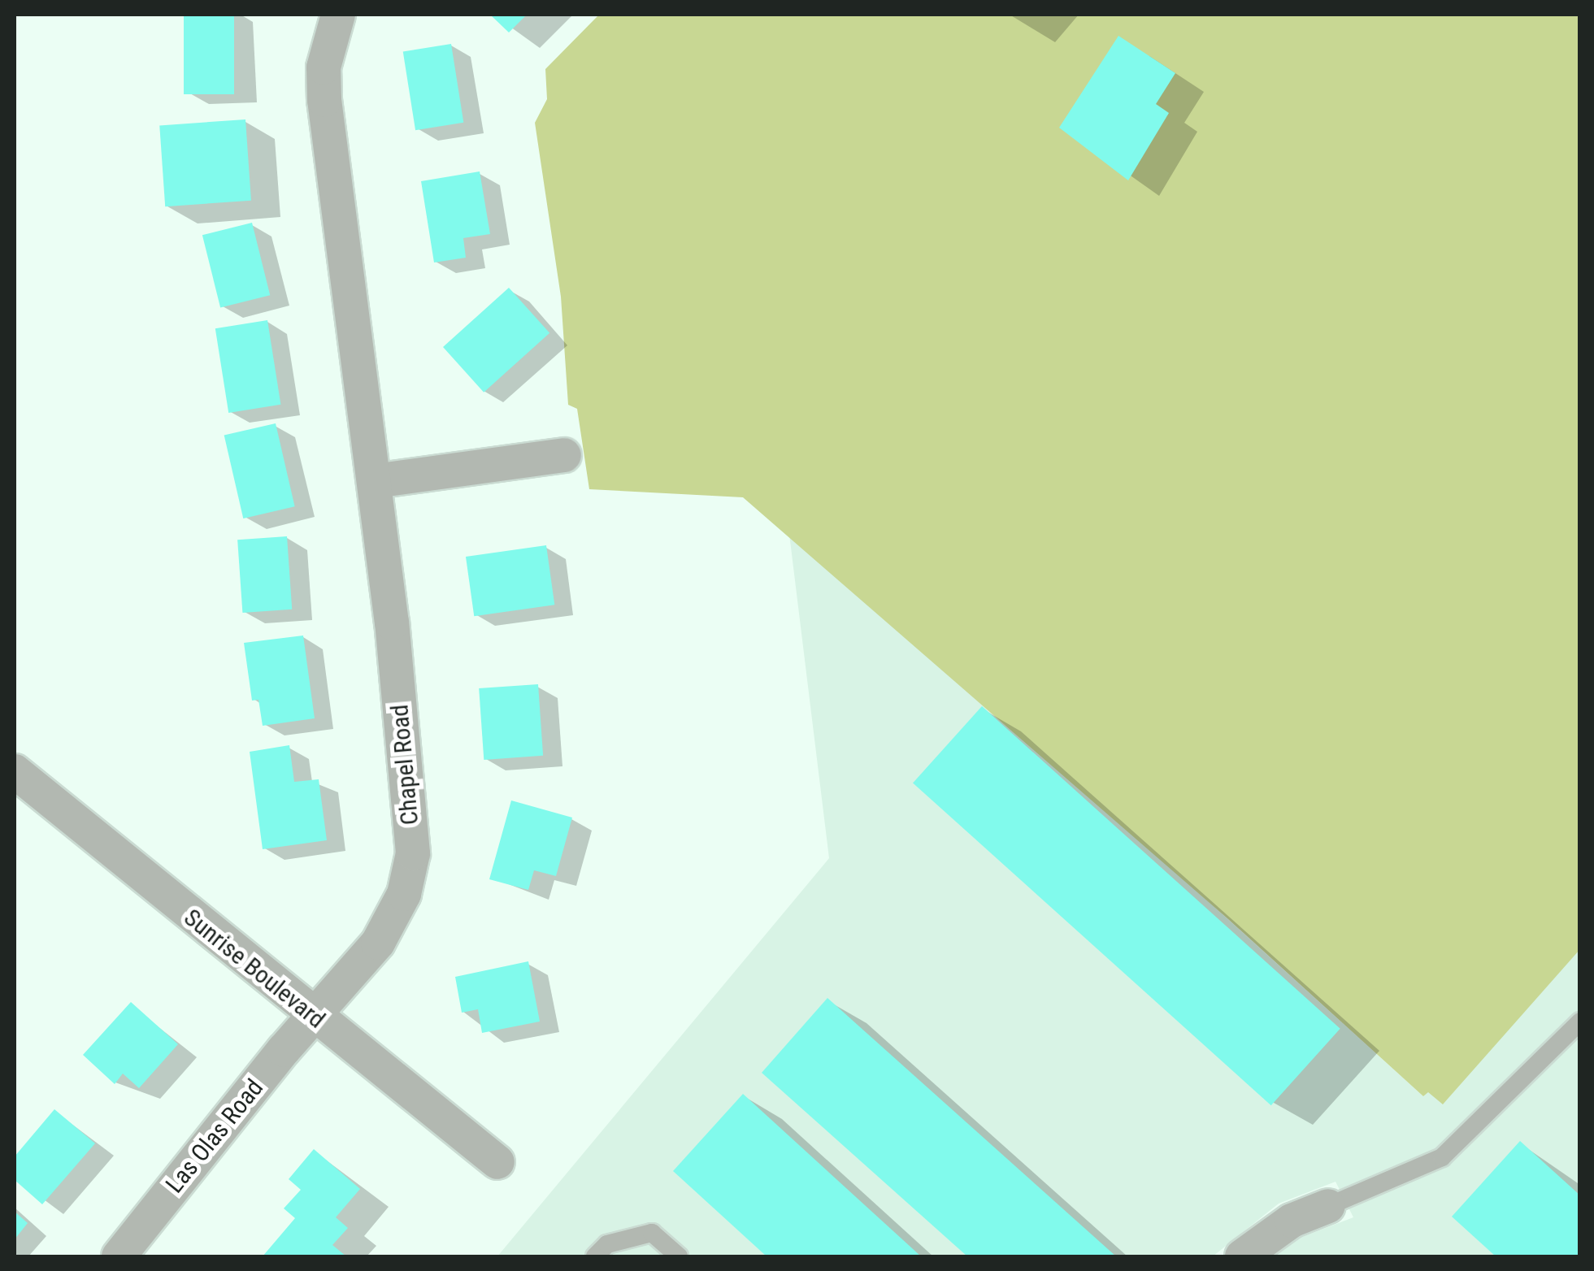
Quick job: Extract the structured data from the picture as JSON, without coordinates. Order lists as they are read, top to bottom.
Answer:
{
  "streets": {
    "street": ["Chapel Road", "Sunrise Boulevard", "Las Olas Road"]
  },
  "crossings": [
    ["Chapel Road", "Sunrise Boulevard"],
    ["Chapel Road", "Las Olas Road"],
    ["Sunrise Boulevard", "Las Olas Road"]
  ]
}
